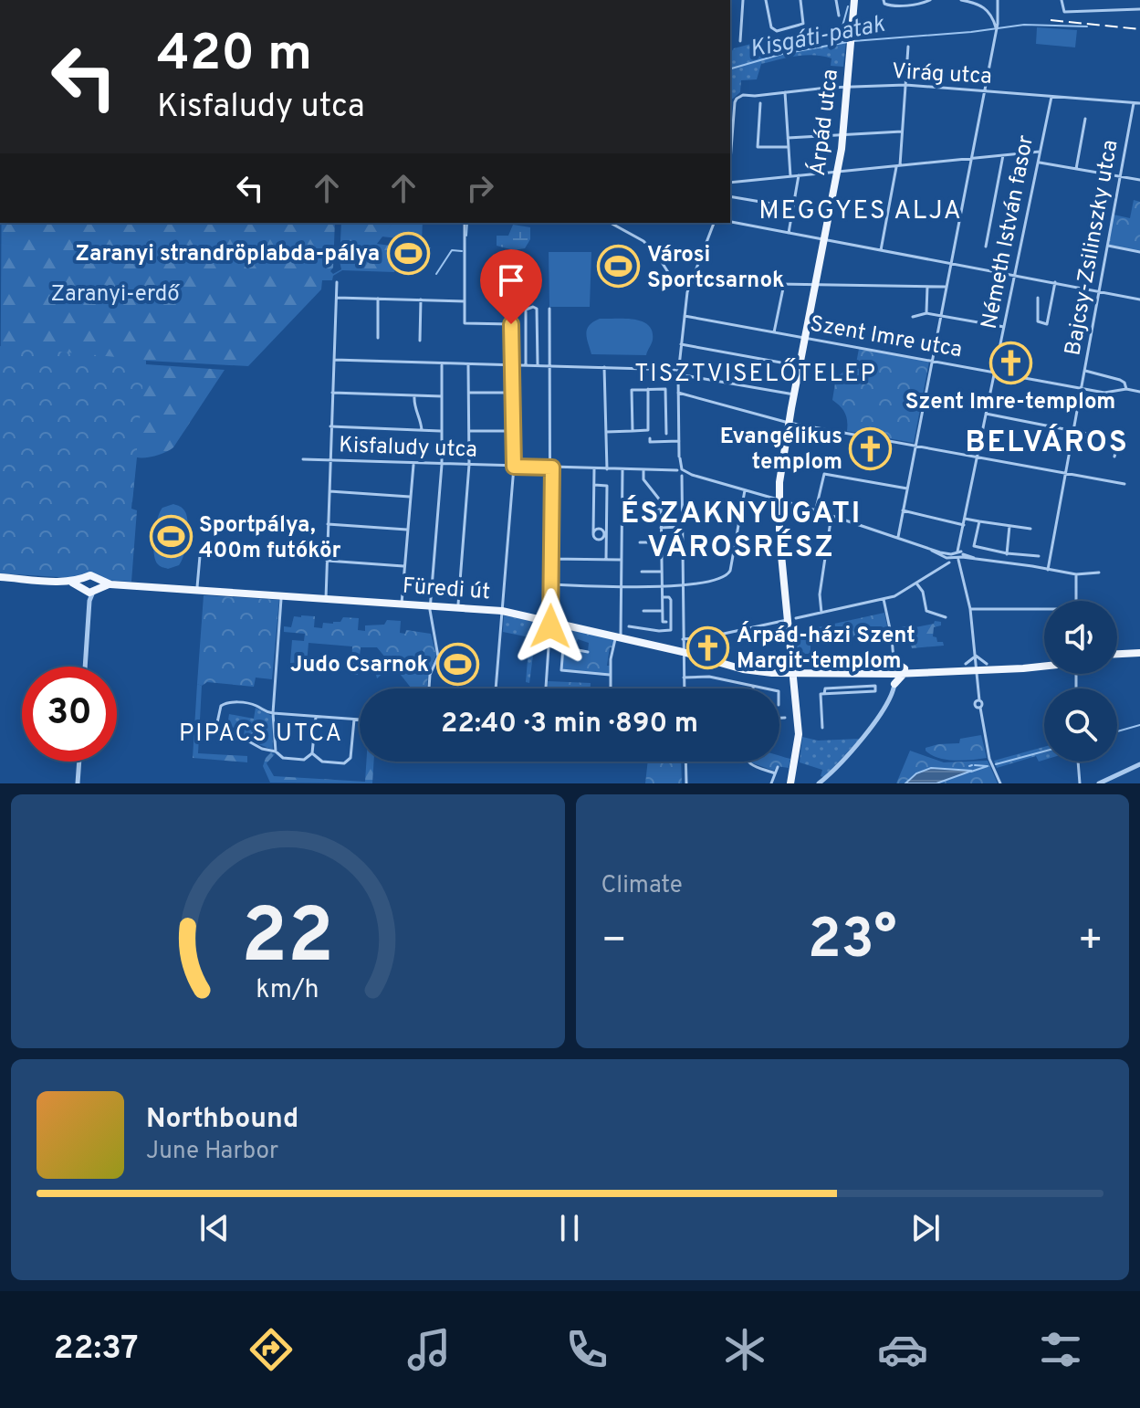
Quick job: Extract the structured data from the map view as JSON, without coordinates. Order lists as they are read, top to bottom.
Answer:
{
  "streets": {
    "main road": ["Árpád utca", "Füredi út"],
    "street": [
      "Virág utca",
      "Németh István fasor",
      "Bajcsy-Zsilinszky utca",
      "Szent Imre utca",
      "Kisfaludy utca"
    ]
  },
  "crossings": [
    ["Virág utca", "Árpád utca"],
    ["Virág utca", "Németh István fasor"],
    ["Virág utca", "Bajcsy-Zsilinszky utca"],
    ["Árpád utca", "Szent Imre utca"],
    ["Árpád utca", "Kisfaludy utca"],
    ["Árpád utca", "Füredi út"],
    ["Németh István fasor", "Szent Imre utca"],
    ["Németh István fasor", "Kisfaludy utca"],
    ["Bajcsy-Zsilinszky utca", "Szent Imre utca"]
  ],
  "districts": [
    "MEGGYES ALJA",
    "TISZTVISELŐTELEP",
    "BELVÁROS",
    "ÉSZAKNYUGATI VÁROSRÉSZ",
    "PIPACS UTCA"
  ],
  "water": ["Kisgáti-patak"],
  "parks": ["Zaranyi-erdő"],
  "places": {
    "sports": [
      "Zaranyi strandröplabda-pálya",
      "Városi Sportcsarnok",
      "Sportpálya, 400m futókör",
      "Judo Csarnok"
    ],
    "church": ["Szent Imre-templom", "Evangélikus templom", "Árpád-házi Szent Margit-templom"]
  },
  "page": {
    "turn": ["420 m", "Kisfaludy utca"],
    "limit": "30",
    "trip": "22:40 · 3 min · 890 m",
    "tile": "Climate",
    "heat": ["−", "23°", "+"],
    "song": ["Northbound", "June Harbor"],
    "tabs": "22:37",
    "gauge": ["22", "km/h"]
  }
}
